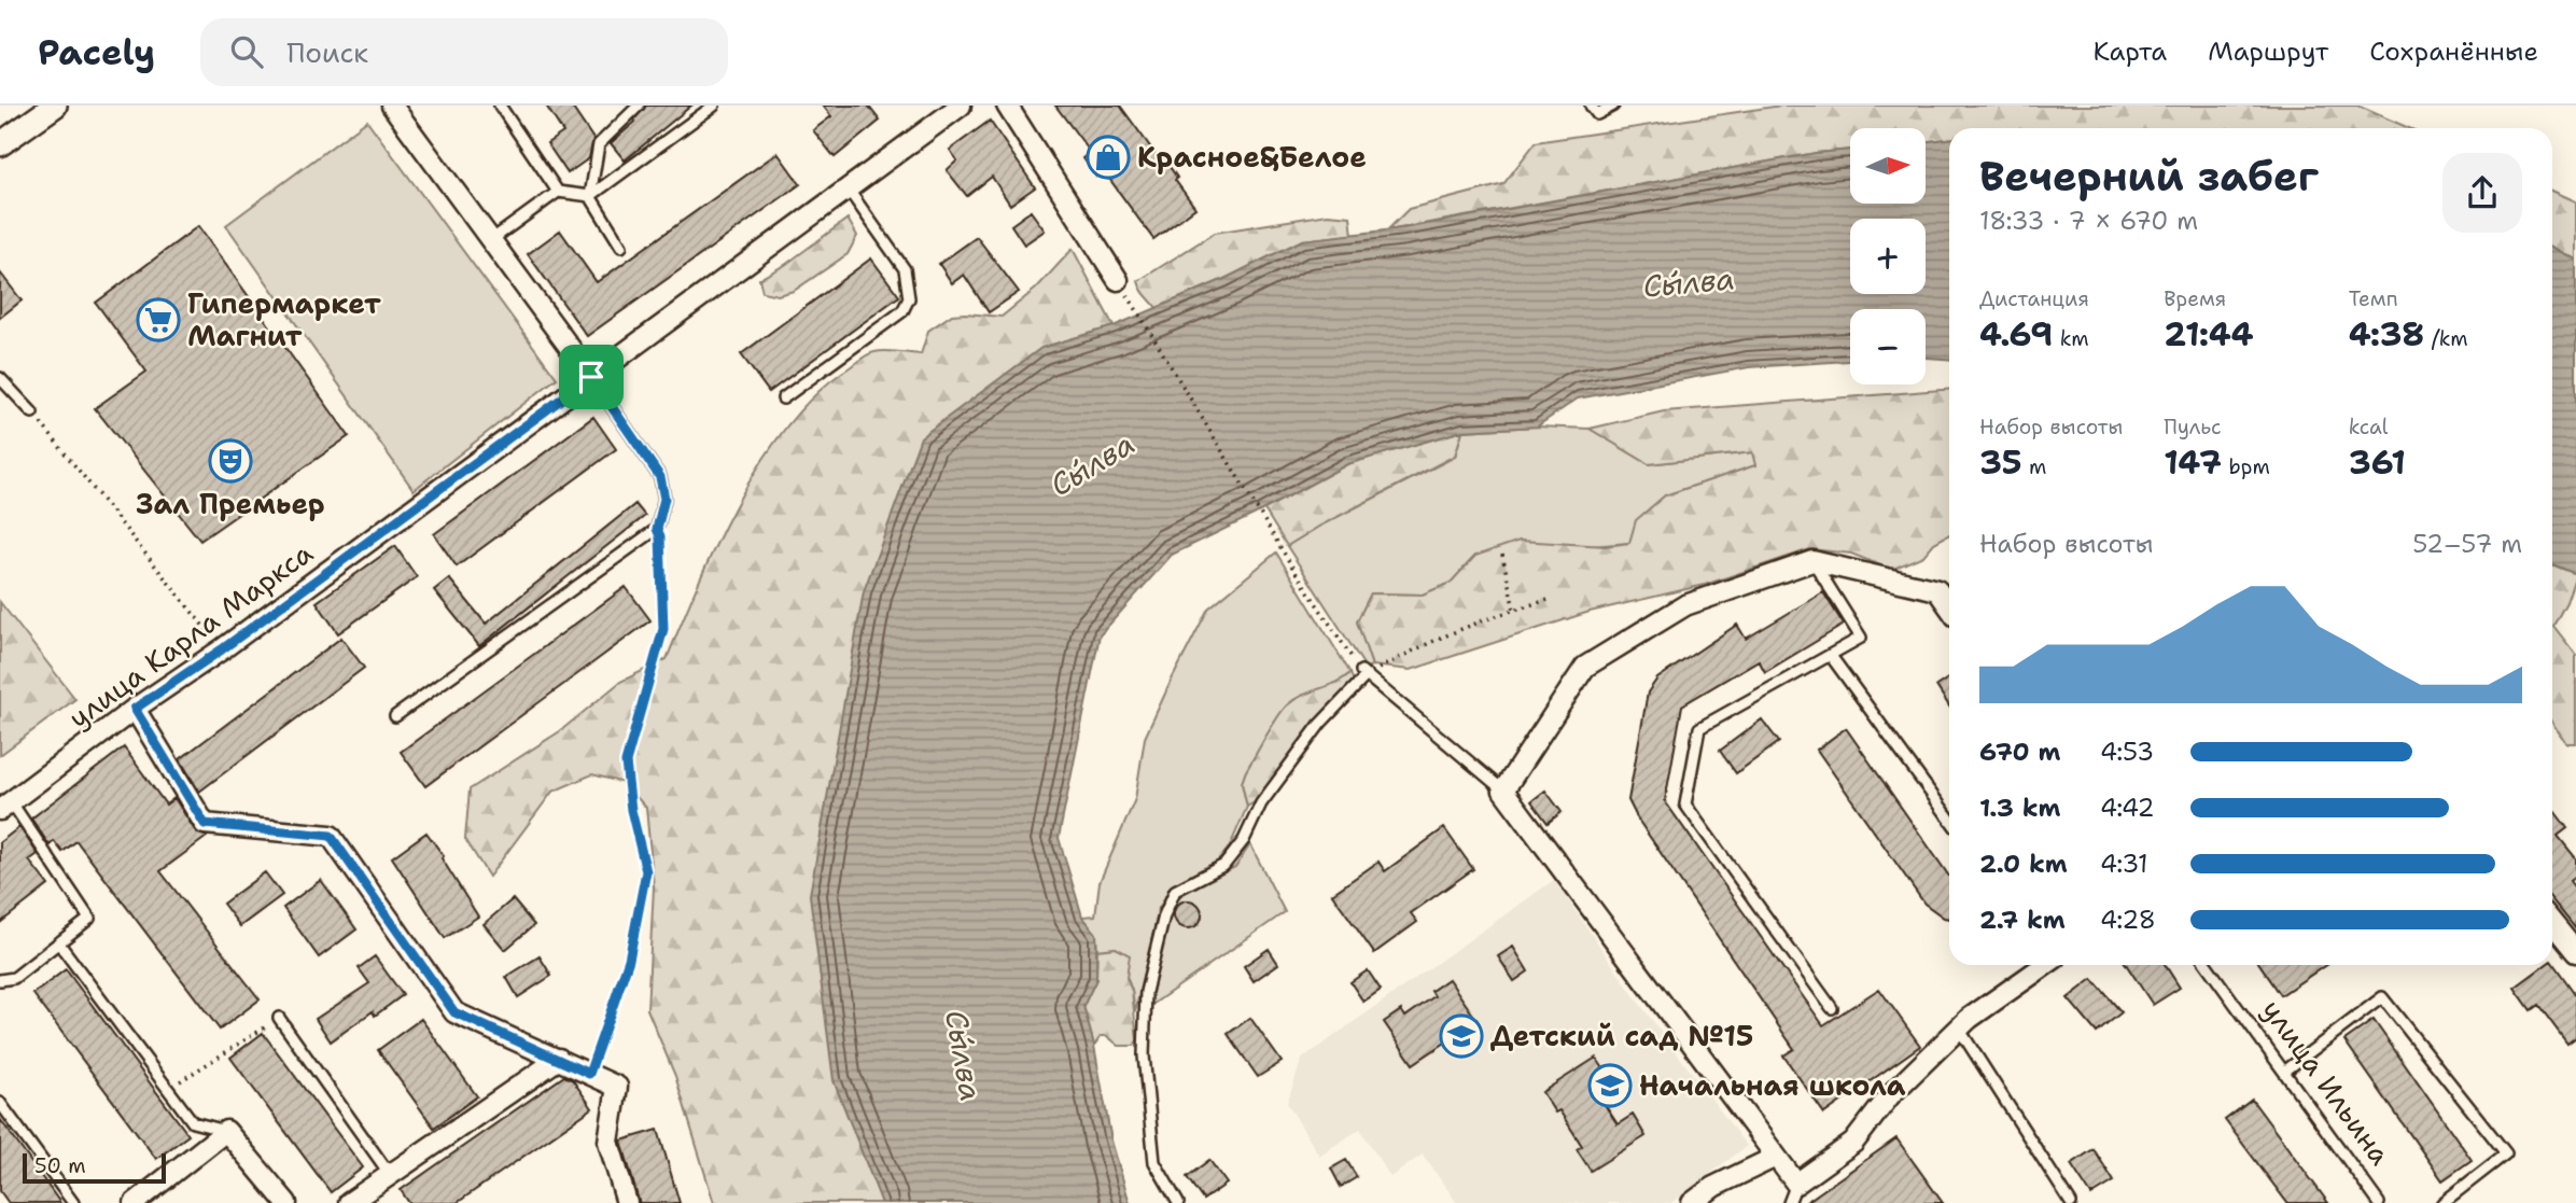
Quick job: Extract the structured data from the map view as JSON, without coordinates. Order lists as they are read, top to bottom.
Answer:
{
  "streets": {
    "street": ["улица Карла Маркса"],
    "lane": ["улица Ильина"]
  },
  "water": ["Сы́лва"],
  "places": {
    "shop": ["Красное&Белое"],
    "supermarket": ["Гипермаркет Магнит"],
    "theatre": ["Зал Премьер"],
    "school or university": ["Детский сад №15", "Начальная школа"]
  },
  "scale_bar": "50 m",
  "north": "right",
  "page": {
    "header": "Pacely",
    "search": "Поиск",
    "nav": ["Карта", "Маршрут", "Сохранённые"],
    "map_buttons": ["+", "−"],
    "heading": ["Вечерний забег", "18:33 · 7 × 670 m"],
    "stats": [
      ["Дистанция", "4.69 km"],
      ["Время", "21:44"],
      ["Темп", "4:38 /km"],
      ["Набор высоты", "35 m"],
      ["Пульс", "147 bpm"],
      ["kcal", "361"]
    ],
    "chart": ["Набор высоты", "52–57 m"],
    "list": [
      {
        "name": "670 m",
        "note": "4:53"
      },
      {
        "name": "1.3 km",
        "note": "4:42"
      },
      {
        "name": "2.0 km",
        "note": "4:31"
      },
      {
        "name": "2.7 km",
        "note": "4:28"
      }
    ],
    "scale": "50 m"
  }
}
